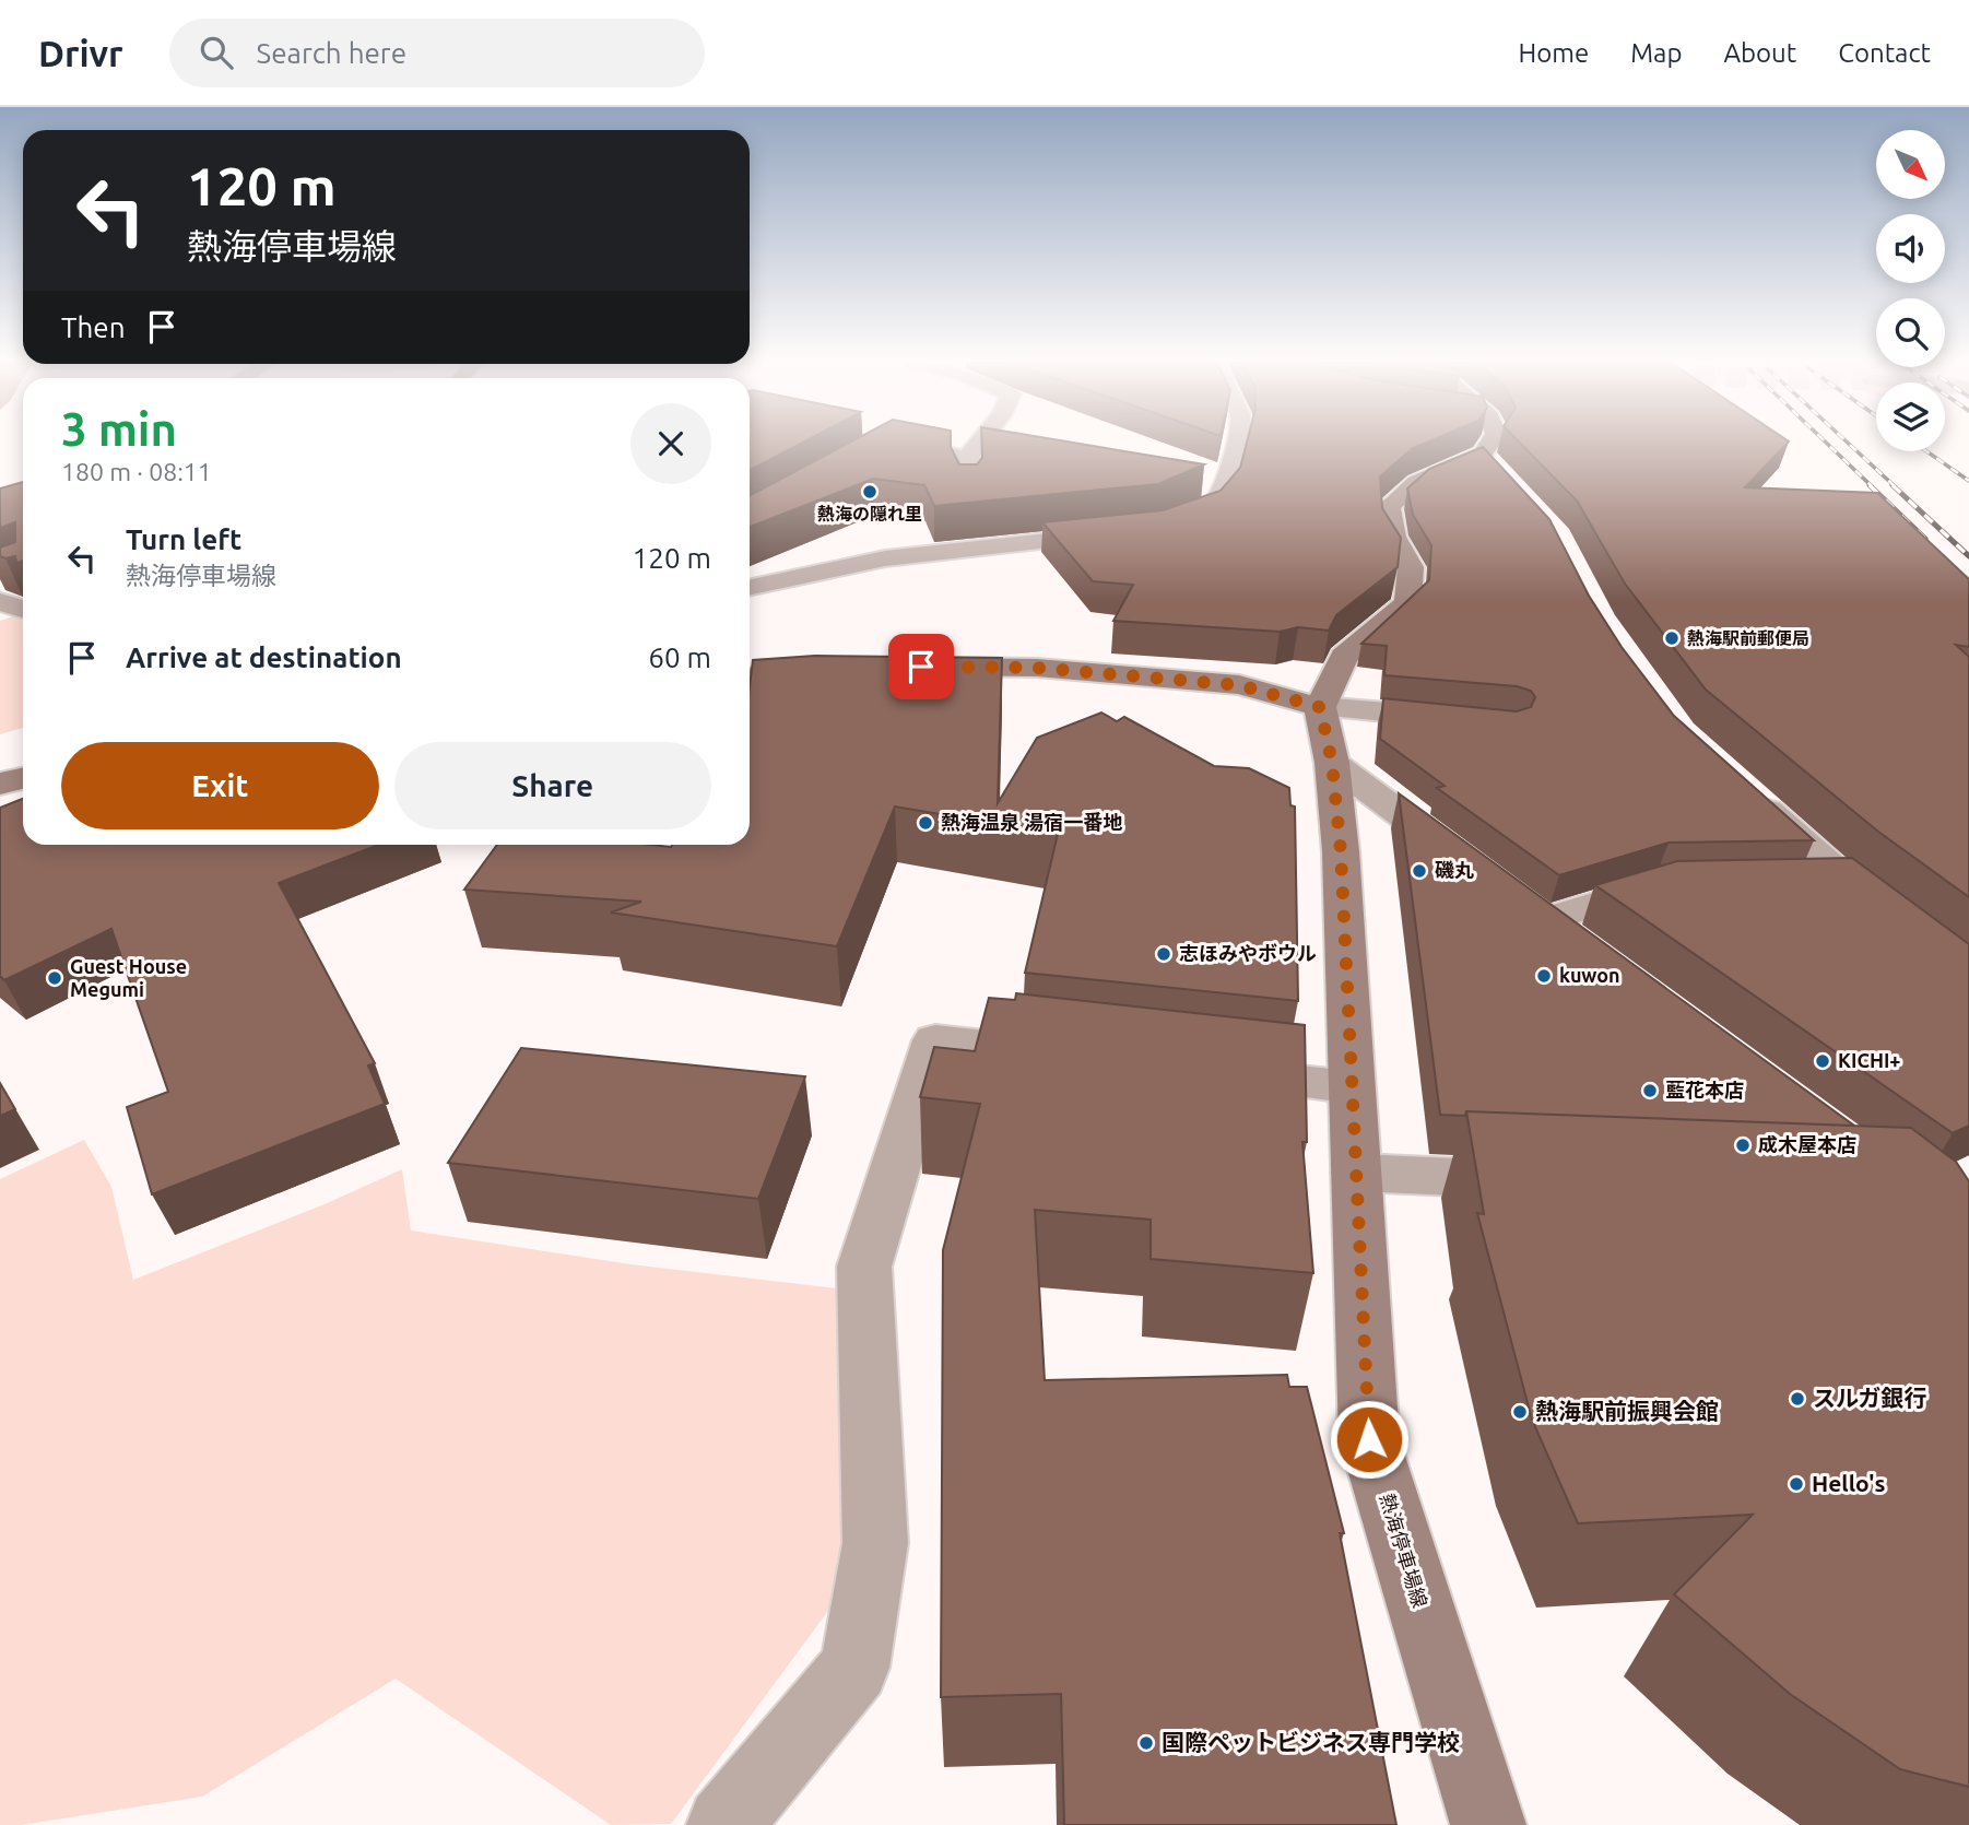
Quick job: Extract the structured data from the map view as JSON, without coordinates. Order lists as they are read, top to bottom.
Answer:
{
  "streets": {
    "street": ["熱海停車場線"]
  },
  "places": [
    "熱海の隠れ里",
    "熱海駅前郵便局",
    "熱海温泉 湯宿一番地",
    "磯丸",
    "志ほみやボウル",
    "kuwon",
    "Guest House Megumi",
    "KICHI+",
    "藍花本店",
    "成木屋本店",
    "スルガ銀行",
    "熱海駅前振興会館",
    "Hello's",
    "国際ペットビジネス専門学校"
  ],
  "north": "bottom right",
  "page": {
    "header": "Drivr",
    "search": "Search here",
    "nav": [
      "Home",
      "Map",
      "About",
      "Contact"
    ],
    "turn": ["120 m", "熱海停車場線"],
    "then": "Then",
    "heading": ["3 min", "180 m · 08:11"],
    "list": [
      {
        "name": "Turn left",
        "note": "熱海停車場線",
        "value": "120 m"
      },
      {
        "name": "Arrive at destination",
        "value": "60 m"
      }
    ],
    "buttons": ["Exit", "Share"]
  }
}
